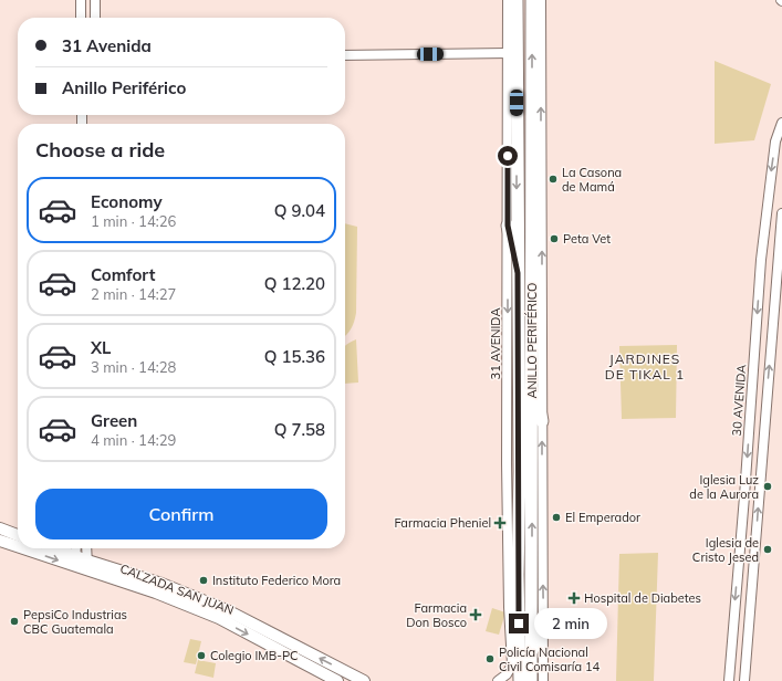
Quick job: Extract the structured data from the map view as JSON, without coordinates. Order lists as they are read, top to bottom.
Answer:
{
  "streets": {
    "highway": ["ANILLO PERIFÉRICO"],
    "main road": ["CALZADA SAN JUAN"],
    "street": ["31 AVENIDA", "30 AVENIDA"]
  },
  "districts": ["JARDINES DE TIKAL 1"],
  "places": {
    "other": [
      "La Casona de Mamá",
      "Peta Vet",
      "Iglesia Luz de la Aurora",
      "El Emperador",
      "Iglesia de Cristo Jesed",
      "Instituto Federico Mora",
      "PepsiCo Industrias CBC Guatemala",
      "Colegio IMB-PC",
      "Policía Nacional Civil Comisaría 14"
    ],
    "health": ["Farmacia Pheniel", "Hospital de Diabetes", "Farmacia Don Bosco"]
  },
  "page": {
    "banner": ["31 Avenida", "Anillo Periférico"],
    "heading": "Choose a ride",
    "list": [
      {
        "name": "Economy",
        "note": "1 min · 14:26",
        "value": "Q 9.04"
      },
      {
        "name": "Comfort",
        "note": "2 min · 14:27",
        "value": "Q 12.20"
      },
      {
        "name": "XL",
        "note": "3 min · 14:28",
        "value": "Q 15.36"
      },
      {
        "name": "Green",
        "note": "4 min · 14:29",
        "value": "Q 7.58"
      }
    ],
    "buttons": "Confirm",
    "bubble": "2 min"
  }
}
